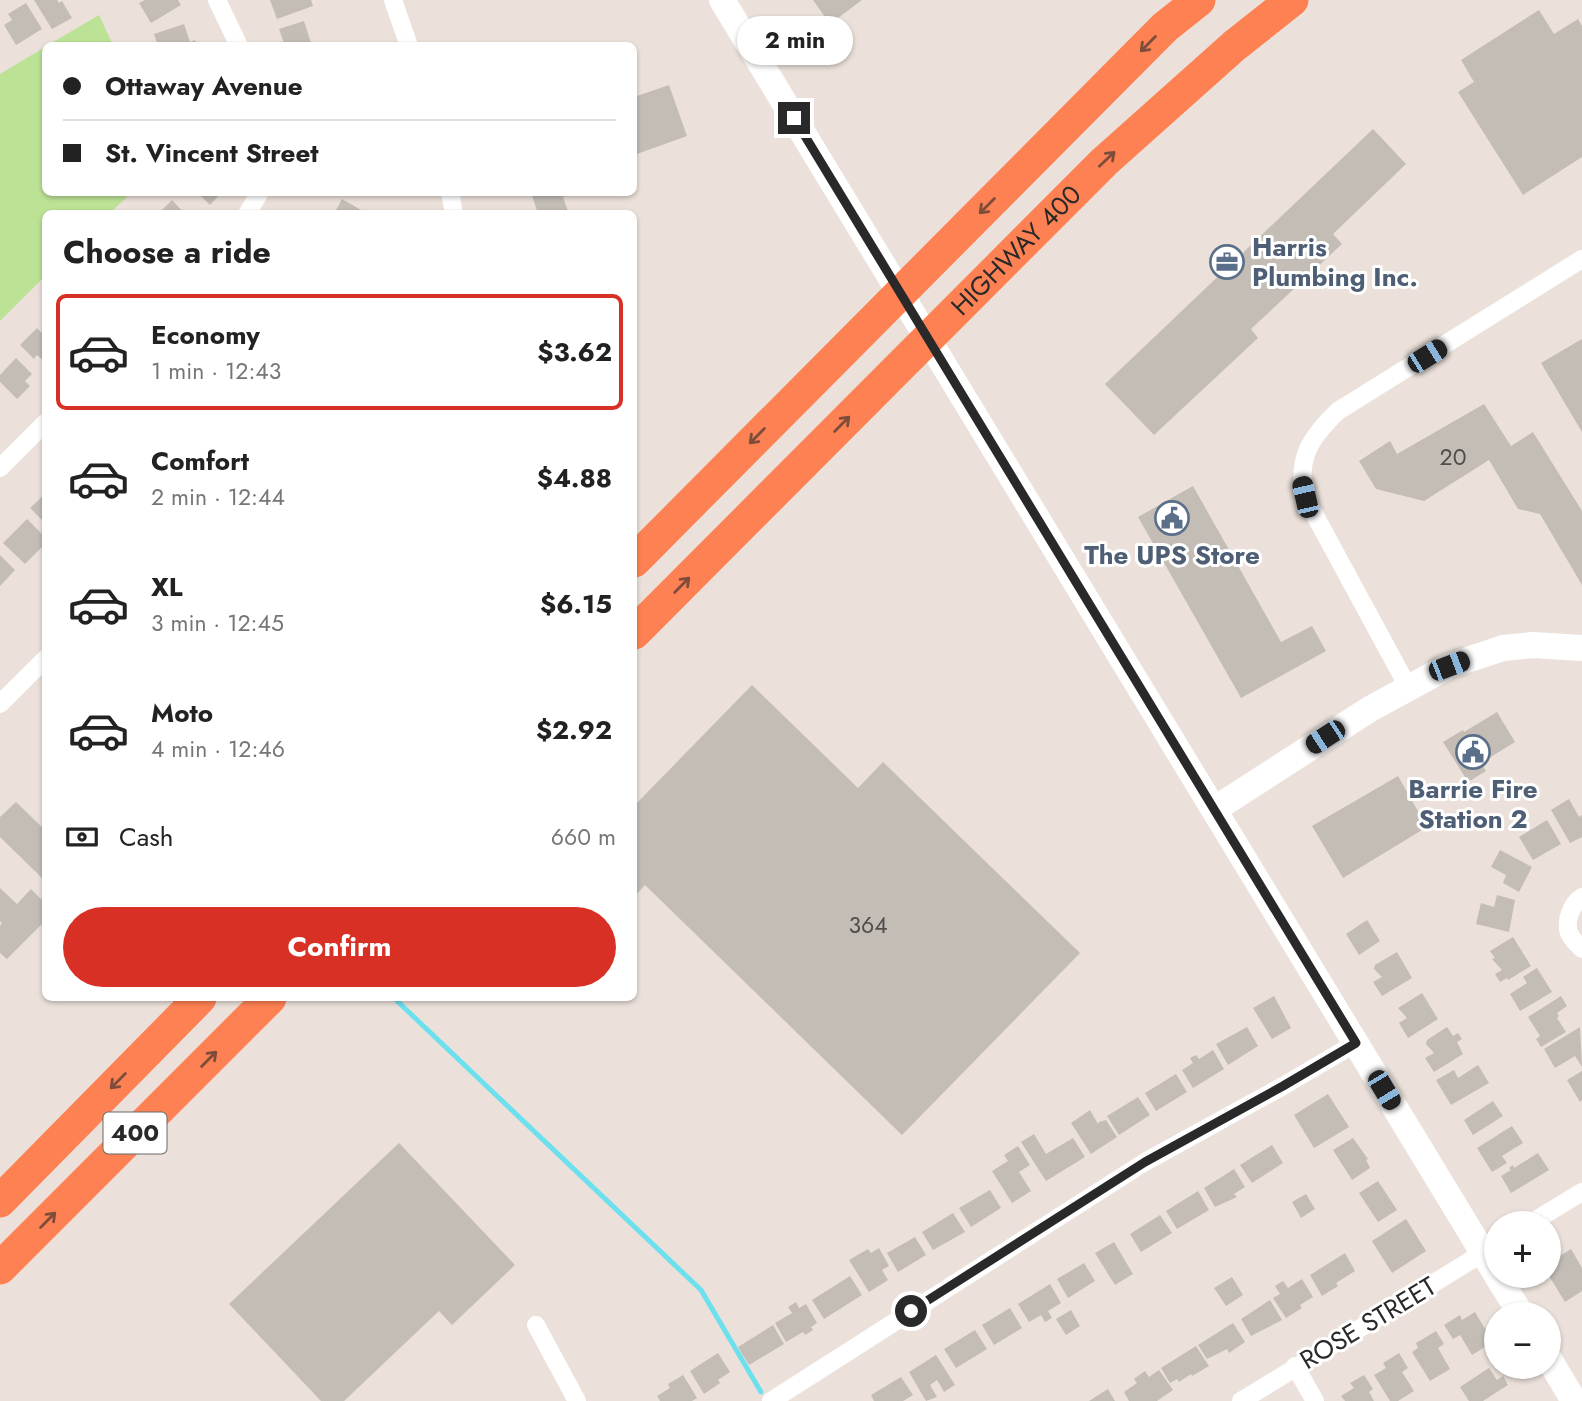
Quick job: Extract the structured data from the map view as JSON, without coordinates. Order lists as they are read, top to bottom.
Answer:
{
  "streets": {
    "highway": ["HIGHWAY 400", "400"],
    "street": ["ROSE STREET"]
  },
  "places": {
    "office": ["Harris Plumbing Inc."],
    "public building": ["The UPS Store", "Barrie Fire Station 2"]
  },
  "house_numbers": ["20", "364"],
  "page": {
    "bubble": "2 min",
    "banner": ["Ottaway Avenue", "St. Vincent Street"],
    "heading": "Choose a ride",
    "list": [
      {
        "name": "Economy",
        "note": "1 min · 12:43",
        "value": "$3.62"
      },
      {
        "name": "Comfort",
        "note": "2 min · 12:44",
        "value": "$4.88"
      },
      {
        "name": "XL",
        "note": "3 min · 12:45",
        "value": "$6.15"
      },
      {
        "name": "Moto",
        "note": "4 min · 12:46",
        "value": "$2.92"
      }
    ],
    "pay": ["Cash", "660 m"],
    "buttons": "Confirm",
    "map_buttons": ["+", "−"]
  }
}
